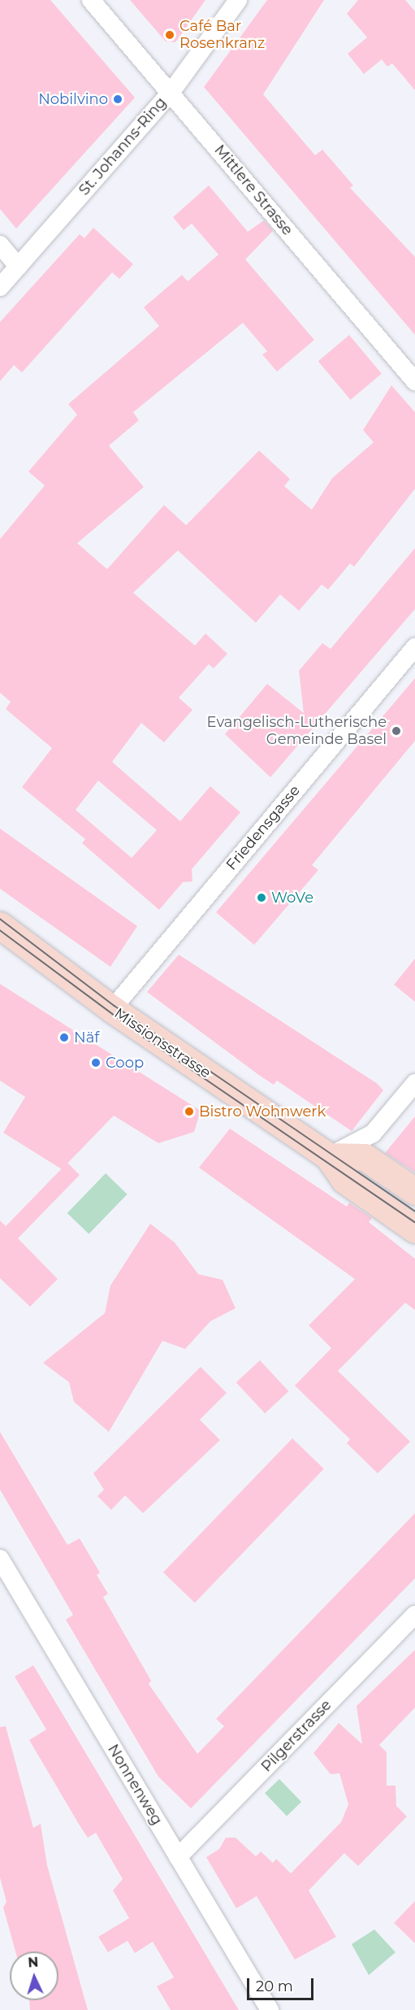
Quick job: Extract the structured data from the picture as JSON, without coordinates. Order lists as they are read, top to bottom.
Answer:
{
  "streets": {
    "main road": ["Missionsstrasse"],
    "street": [
      "St. Johanns-Ring",
      "Mittlere Strasse",
      "Friedensgasse",
      "Pilgerstrasse",
      "Nonnenweg"
    ]
  },
  "crossings": [
    ["St. Johanns-Ring", "Mittlere Strasse"],
    ["Friedensgasse", "Missionsstrasse"],
    ["Pilgerstrasse", "Nonnenweg"]
  ],
  "places": [
    "Café Bar Rosenkranz",
    "Nobilvino",
    "Evangelisch-Lutherische Gemeinde Basel",
    "WoVe",
    "Näf",
    "Coop",
    "Bistro Wohnwerk"
  ],
  "scale_bar": "20 m",
  "north": "top"
}
